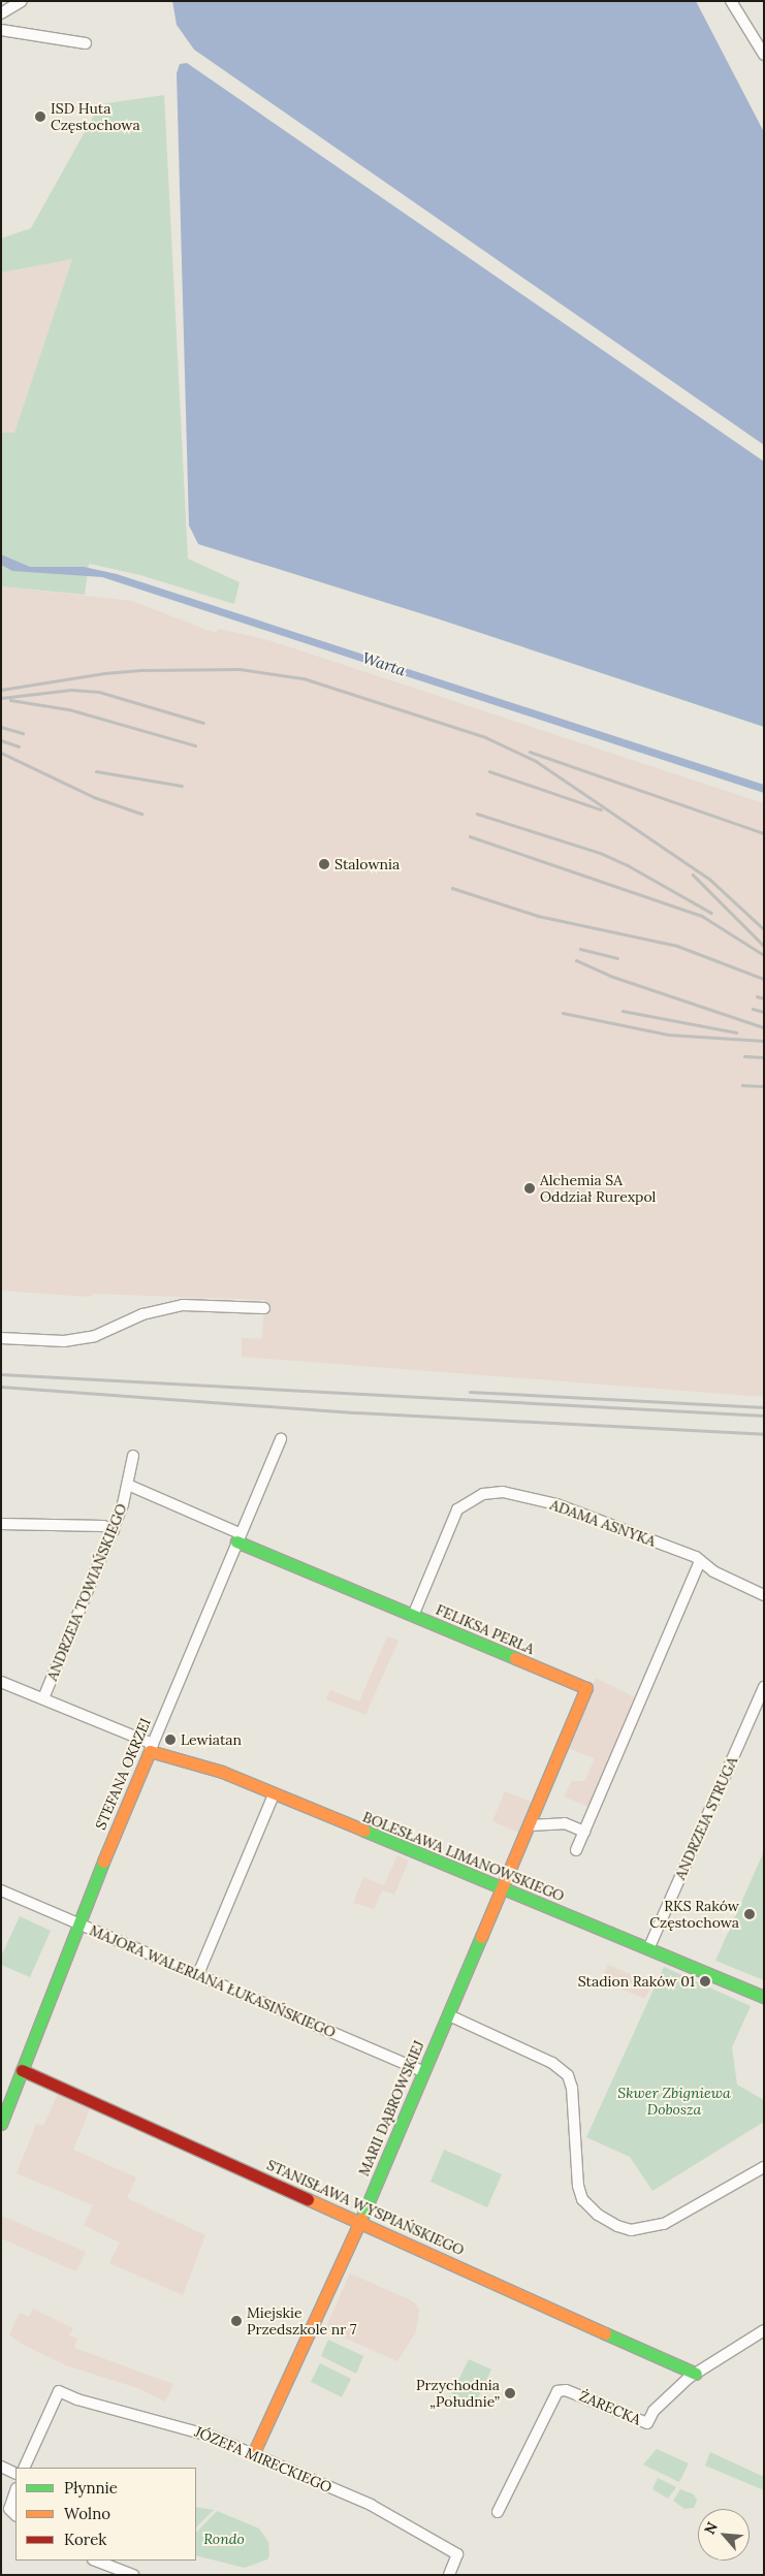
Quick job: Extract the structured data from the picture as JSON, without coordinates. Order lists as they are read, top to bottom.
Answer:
{
  "streets": {
    "street": [
      "ADAMA ASNYKA",
      "ANDRZEJA TOWIAŃSKIEGO",
      "FELIKSA PERLA",
      "STEFANA OKRZEI",
      "ANDRZEJA STRUGA",
      "BOLESŁAWA LIMANOWSKIEGO",
      "MAJORA WALERIANA ŁUKASIŃSKIEGO",
      "MARII DĄBROWSKIEJ",
      "STANISŁAWA WYSPIAŃSKIEGO",
      "ŻARECKA",
      "JÓZEFA MIRECKIEGO"
    ]
  },
  "crossings": [
    ["ADAMA ASNYKA", "FELIKSA PERLA"],
    ["ANDRZEJA TOWIAŃSKIEGO", "FELIKSA PERLA"],
    ["ANDRZEJA TOWIAŃSKIEGO", "STEFANA OKRZEI"],
    ["ANDRZEJA TOWIAŃSKIEGO", "BOLESŁAWA LIMANOWSKIEGO"],
    ["FELIKSA PERLA", "STEFANA OKRZEI"],
    ["FELIKSA PERLA", "BOLESŁAWA LIMANOWSKIEGO"],
    ["FELIKSA PERLA", "MARII DĄBROWSKIEJ"],
    ["STEFANA OKRZEI", "BOLESŁAWA LIMANOWSKIEGO"],
    ["STEFANA OKRZEI", "MAJORA WALERIANA ŁUKASIŃSKIEGO"],
    ["STEFANA OKRZEI", "STANISŁAWA WYSPIAŃSKIEGO"],
    ["ANDRZEJA STRUGA", "BOLESŁAWA LIMANOWSKIEGO"],
    ["BOLESŁAWA LIMANOWSKIEGO", "MARII DĄBROWSKIEJ"],
    ["MAJORA WALERIANA ŁUKASIŃSKIEGO", "MARII DĄBROWSKIEJ"],
    ["MARII DĄBROWSKIEJ", "STANISŁAWA WYSPIAŃSKIEGO"],
    ["MARII DĄBROWSKIEJ", "JÓZEFA MIRECKIEGO"],
    ["STANISŁAWA WYSPIAŃSKIEGO", "ŻARECKA"]
  ],
  "water": ["Warta"],
  "parks": ["Skwer Zbigniewa Dobosza", "Rondo"],
  "places": [
    "ISD Huta Częstochowa",
    "Stalownia",
    "Alchemia SA Oddział Rurexpol",
    "Lewiatan",
    "RKS Raków Częstochowa",
    "Stadion Raków 01",
    "Miejskie Przedszkole nr 7",
    "Przychodnia „Południe”"
  ],
  "legend": ["Płynnie", "Wolno", "Korek"],
  "north": "top left"
}
